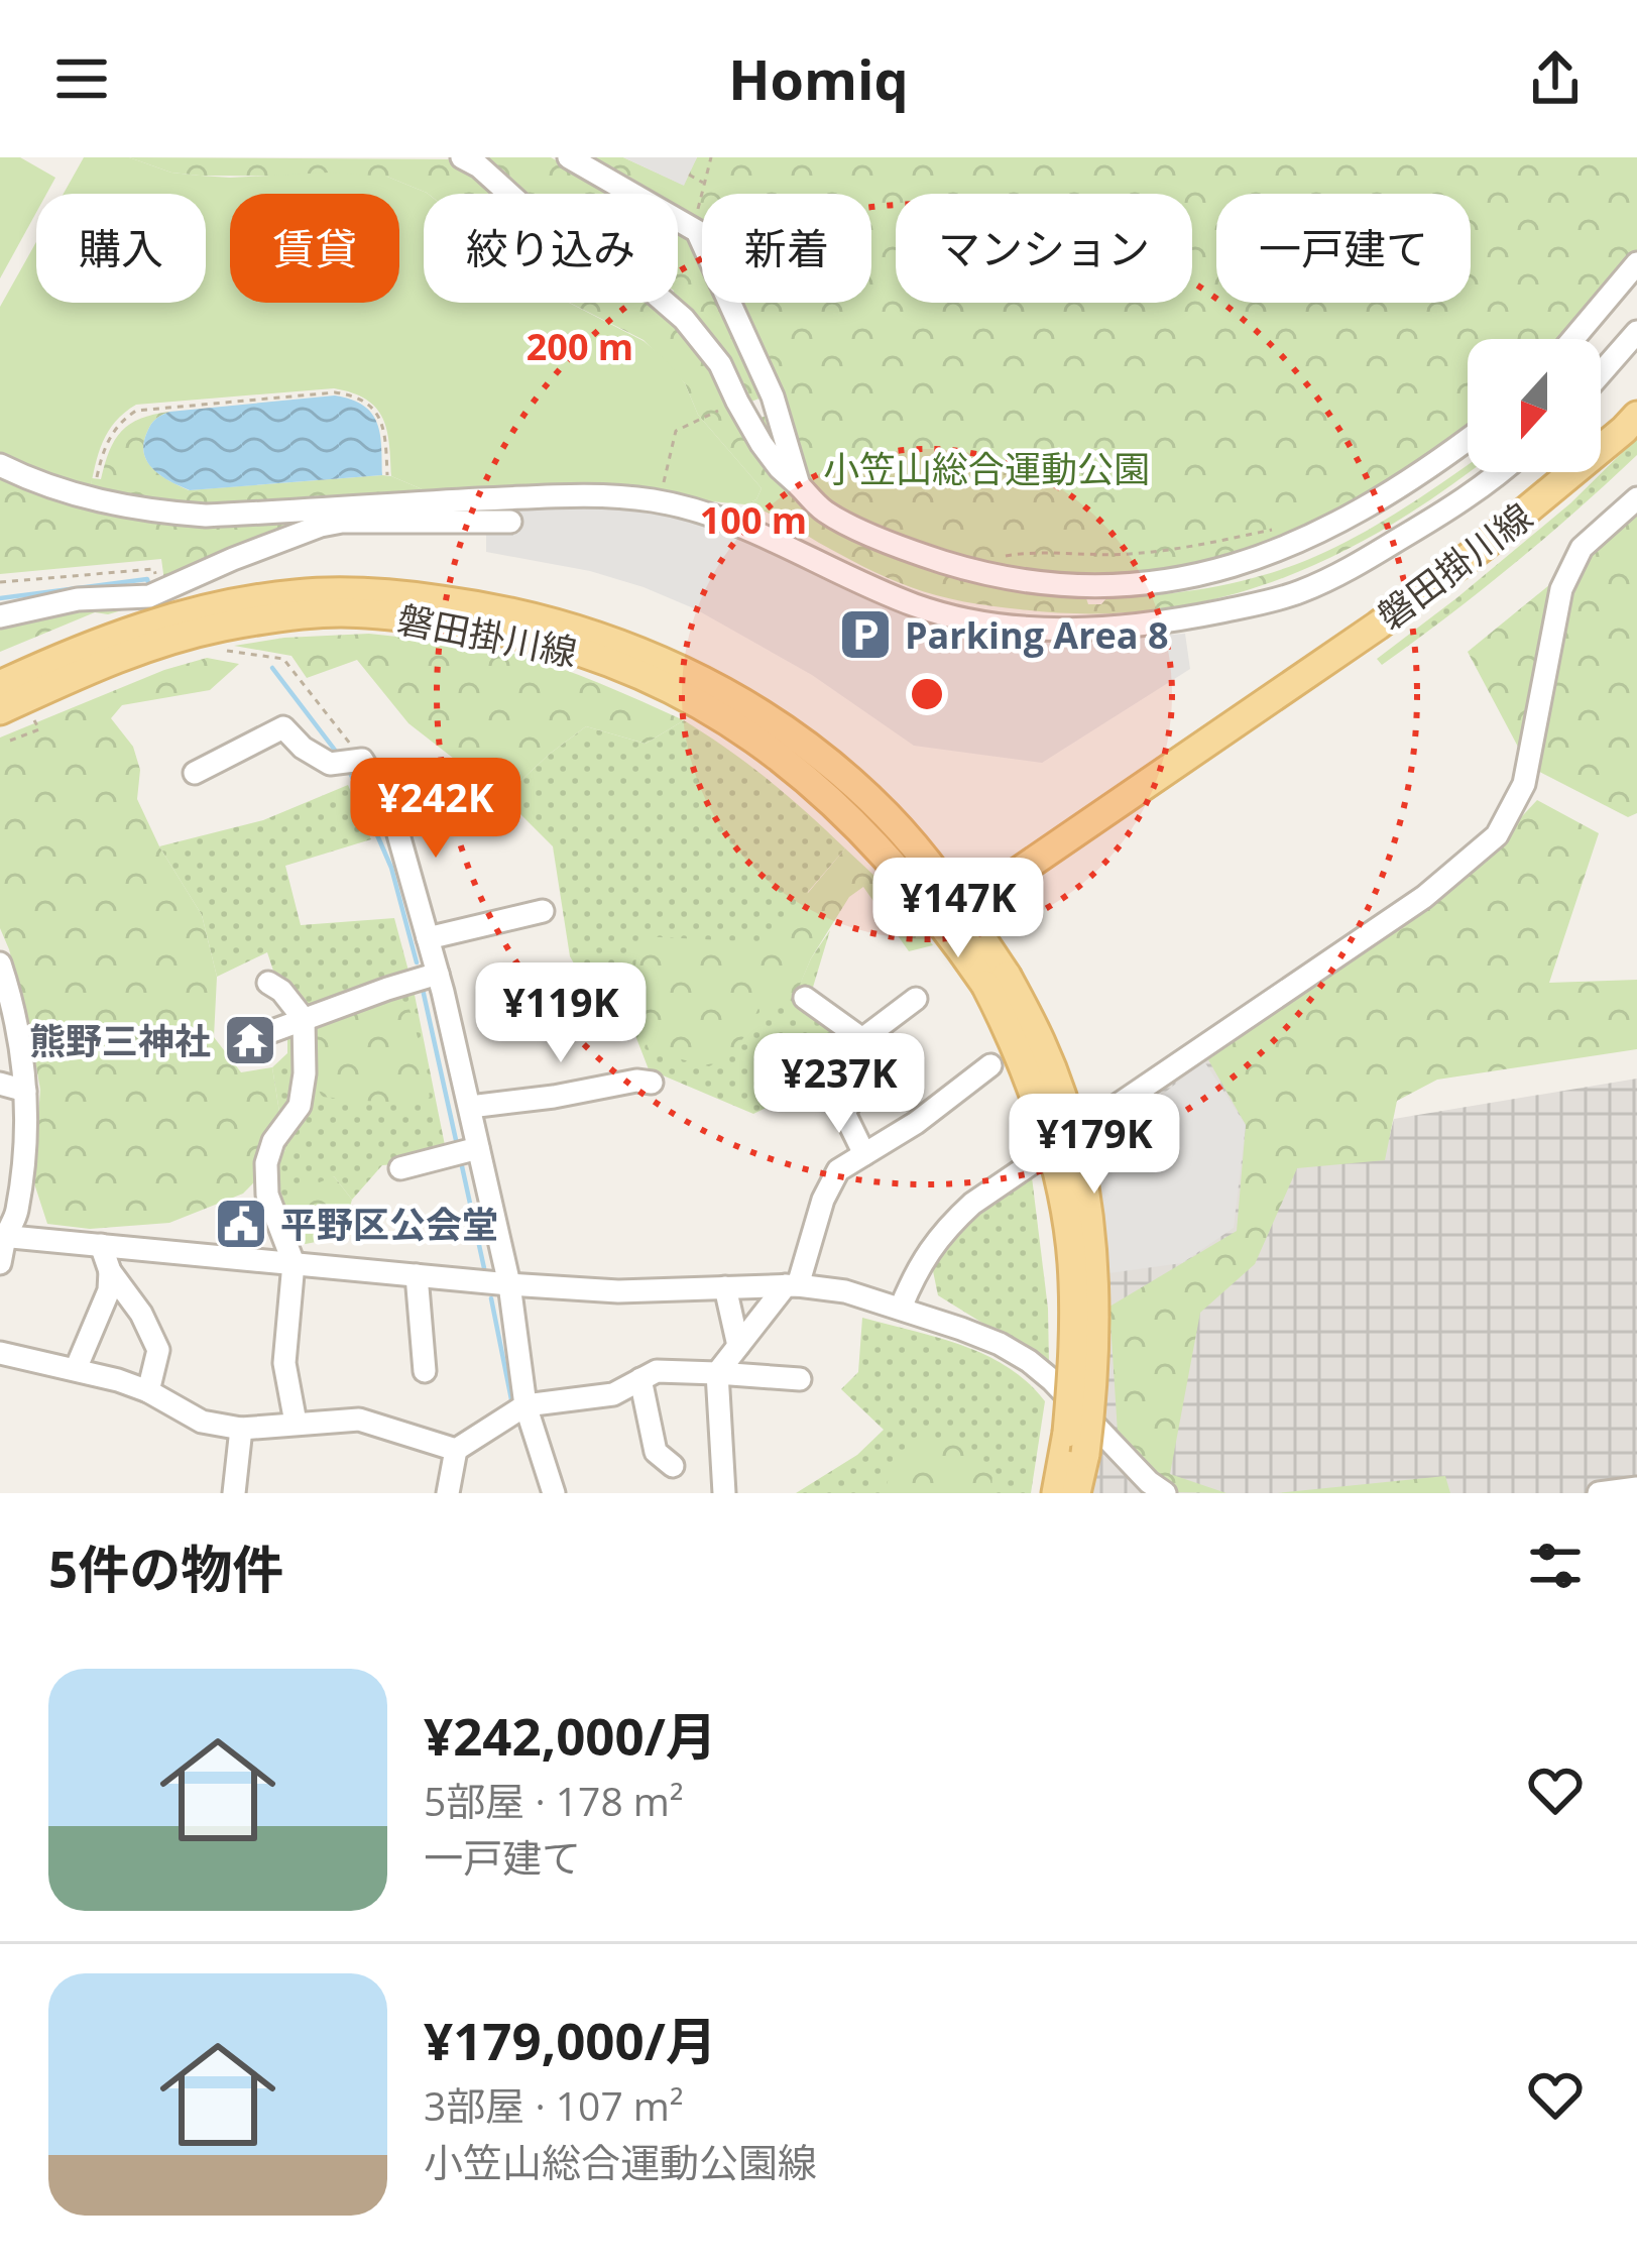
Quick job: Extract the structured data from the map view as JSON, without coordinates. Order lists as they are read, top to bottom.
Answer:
{
  "streets": {
    "main road": ["磐田掛川線"]
  },
  "parks": ["小笠山総合運動公園"],
  "places": {
    "parking": ["Parking Area 8"],
    "temple": ["熊野三神社"],
    "public building": ["平野区公会堂"]
  },
  "north": "bottom",
  "page": {
    "header": "Homiq",
    "chip": [
      "購入",
      "賃貸",
      "絞り込み",
      "新着",
      "マンション",
      "一戸建て"
    ],
    "price": [
      "¥242K",
      "¥147K",
      "¥119K",
      "¥237K",
      "¥179K"
    ],
    "heading": "5件の物件",
    "list": [
      {
        "name": "¥242,000/月",
        "note": "5部屋 · 178 m² · 一戸建て"
      },
      {
        "name": "¥179,000/月",
        "note": "3部屋 · 107 m² · 小笠山総合運動公園線"
      }
    ]
  },
  "rings": ["200 m", "100 m"]
}
